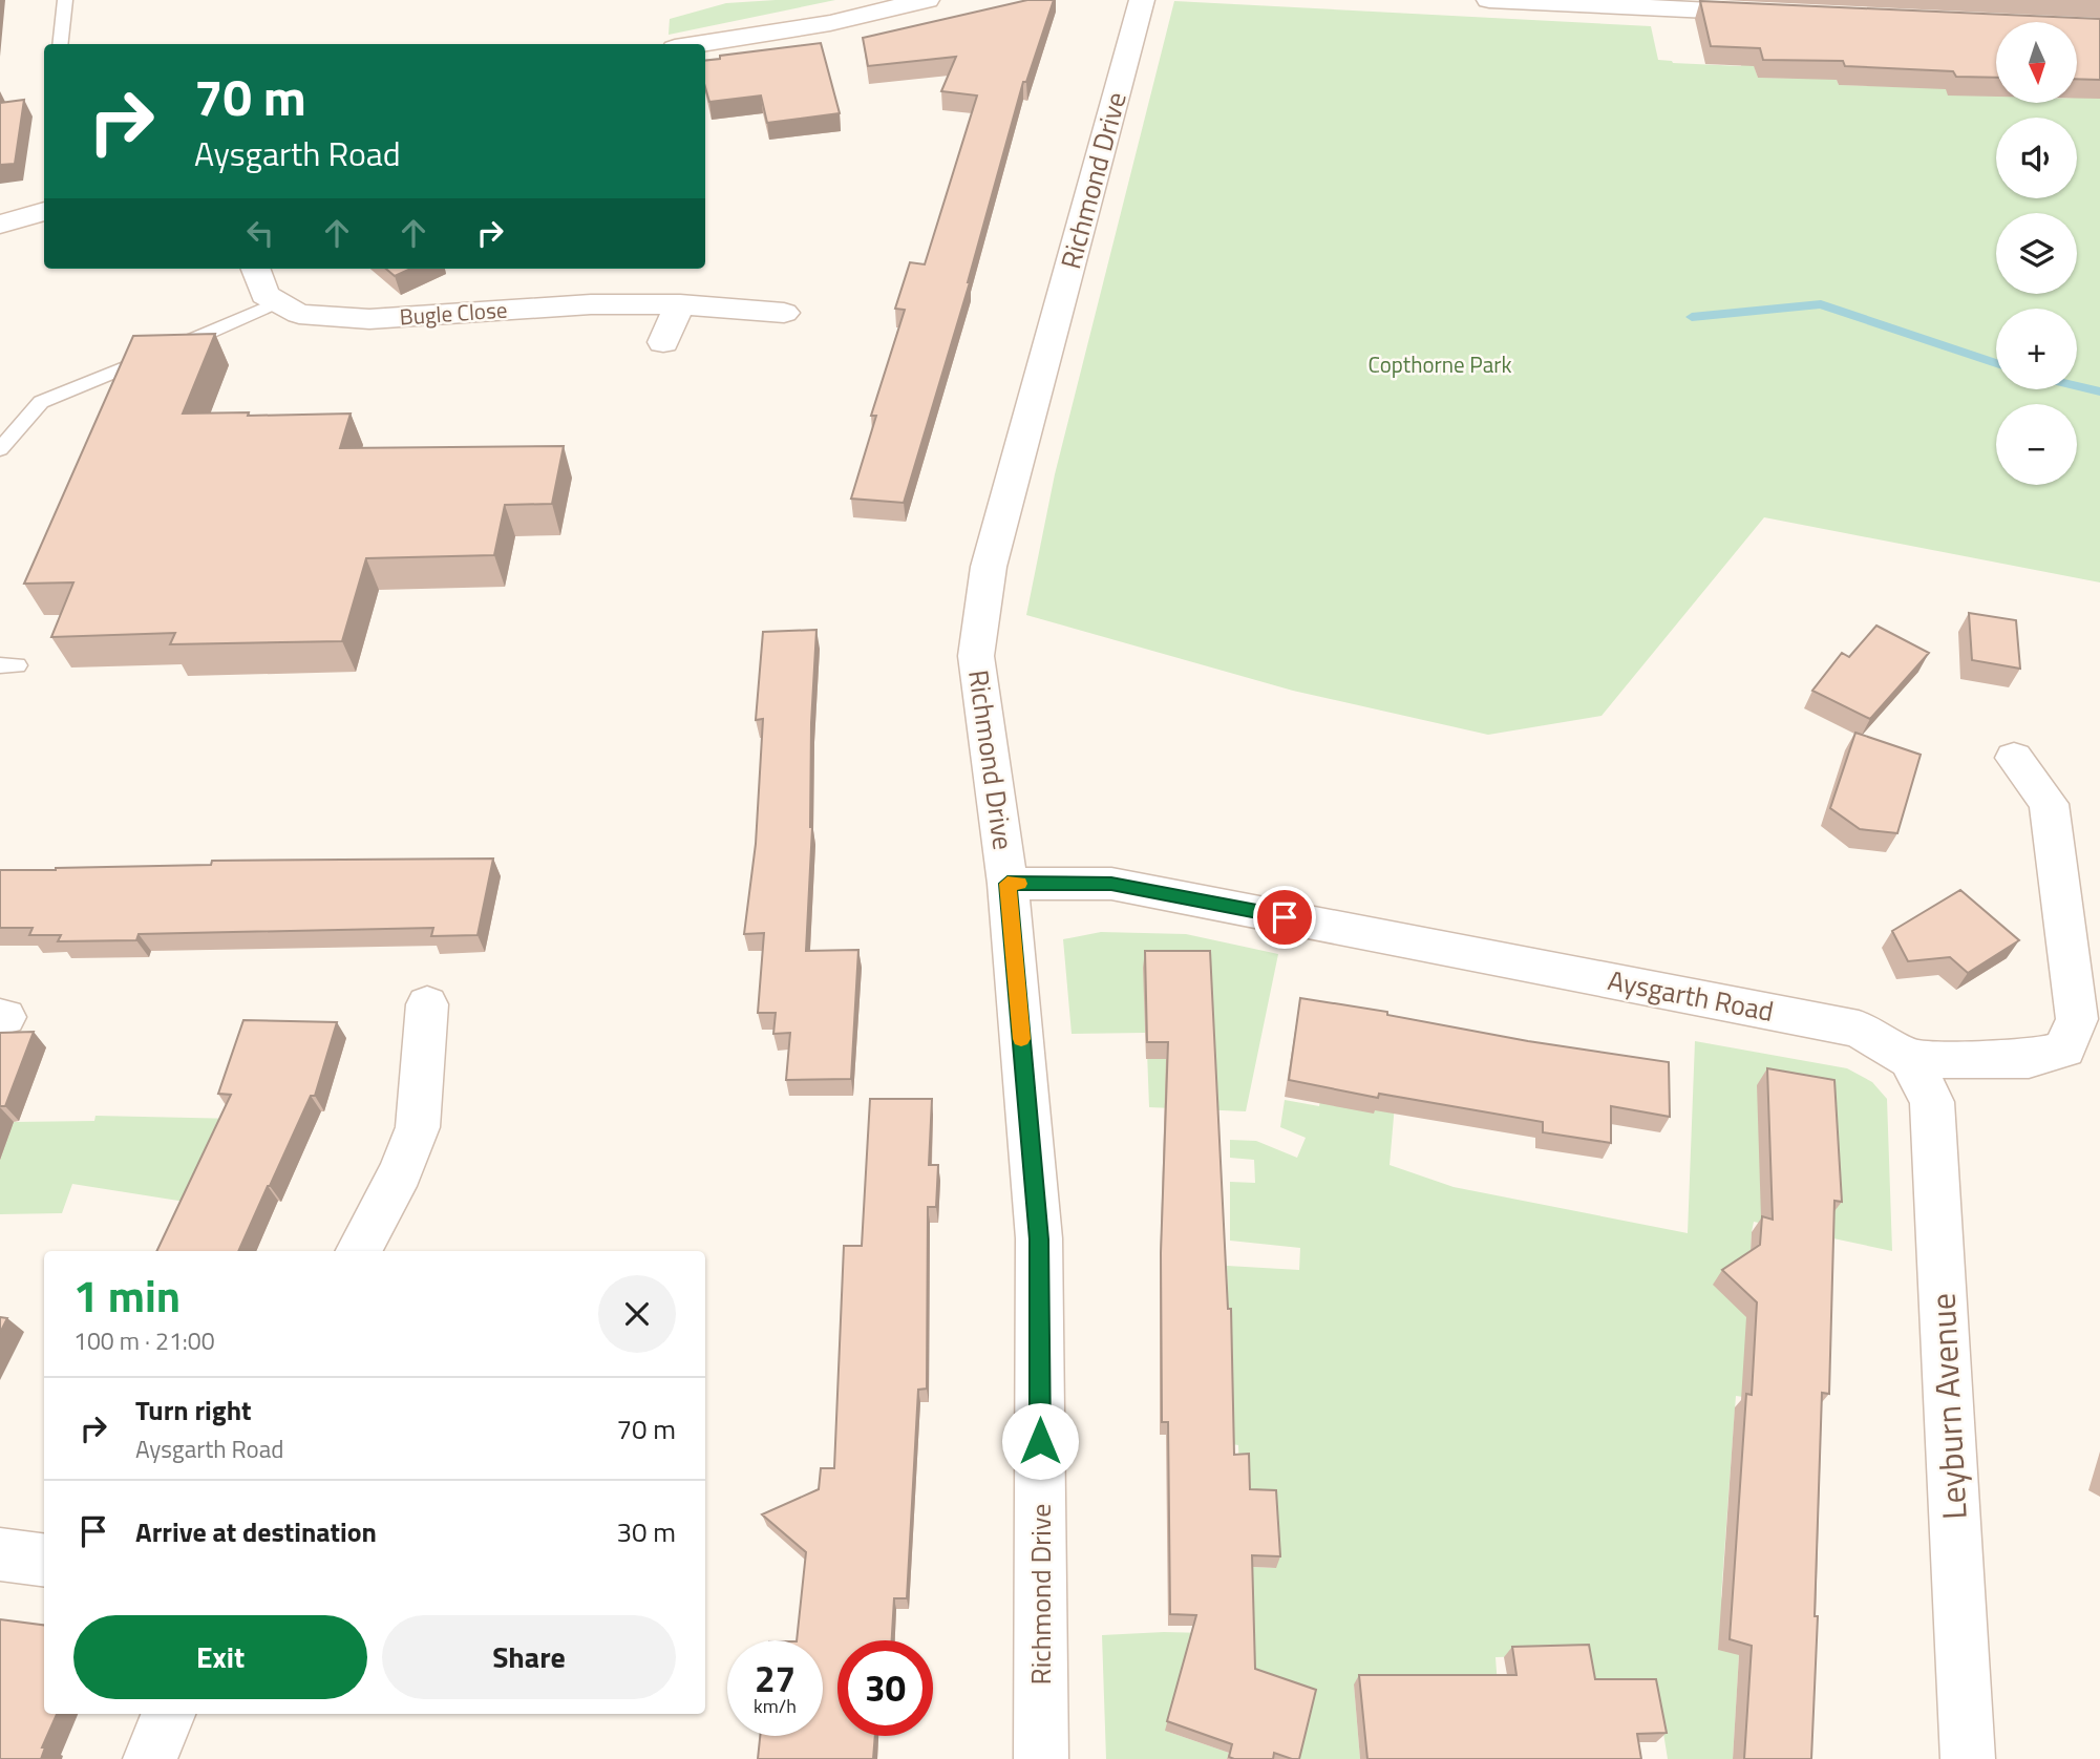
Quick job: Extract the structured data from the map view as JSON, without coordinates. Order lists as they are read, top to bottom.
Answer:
{
  "streets": {
    "street": [
      "Richmond Drive",
      "Bugle Close",
      "Aysgarth Road",
      "Leyburn Avenue"
    ]
  },
  "crossings": [
    ["Richmond Drive", "Aysgarth Road"],
    ["Aysgarth Road", "Leyburn Avenue"]
  ],
  "parks": ["Copthorne Park"],
  "north": "bottom",
  "page": {
    "map_buttons": ["+", "−"],
    "turn": ["70 m", "Aysgarth Road"],
    "heading": ["1 min", "100 m · 21:00"],
    "list": [
      {
        "name": "Turn right",
        "note": "Aysgarth Road",
        "value": "70 m"
      },
      {
        "name": "Arrive at destination",
        "value": "30 m"
      }
    ],
    "buttons": ["Exit", "Share"],
    "speed": "27 km/h",
    "limit": "30"
  }
}
